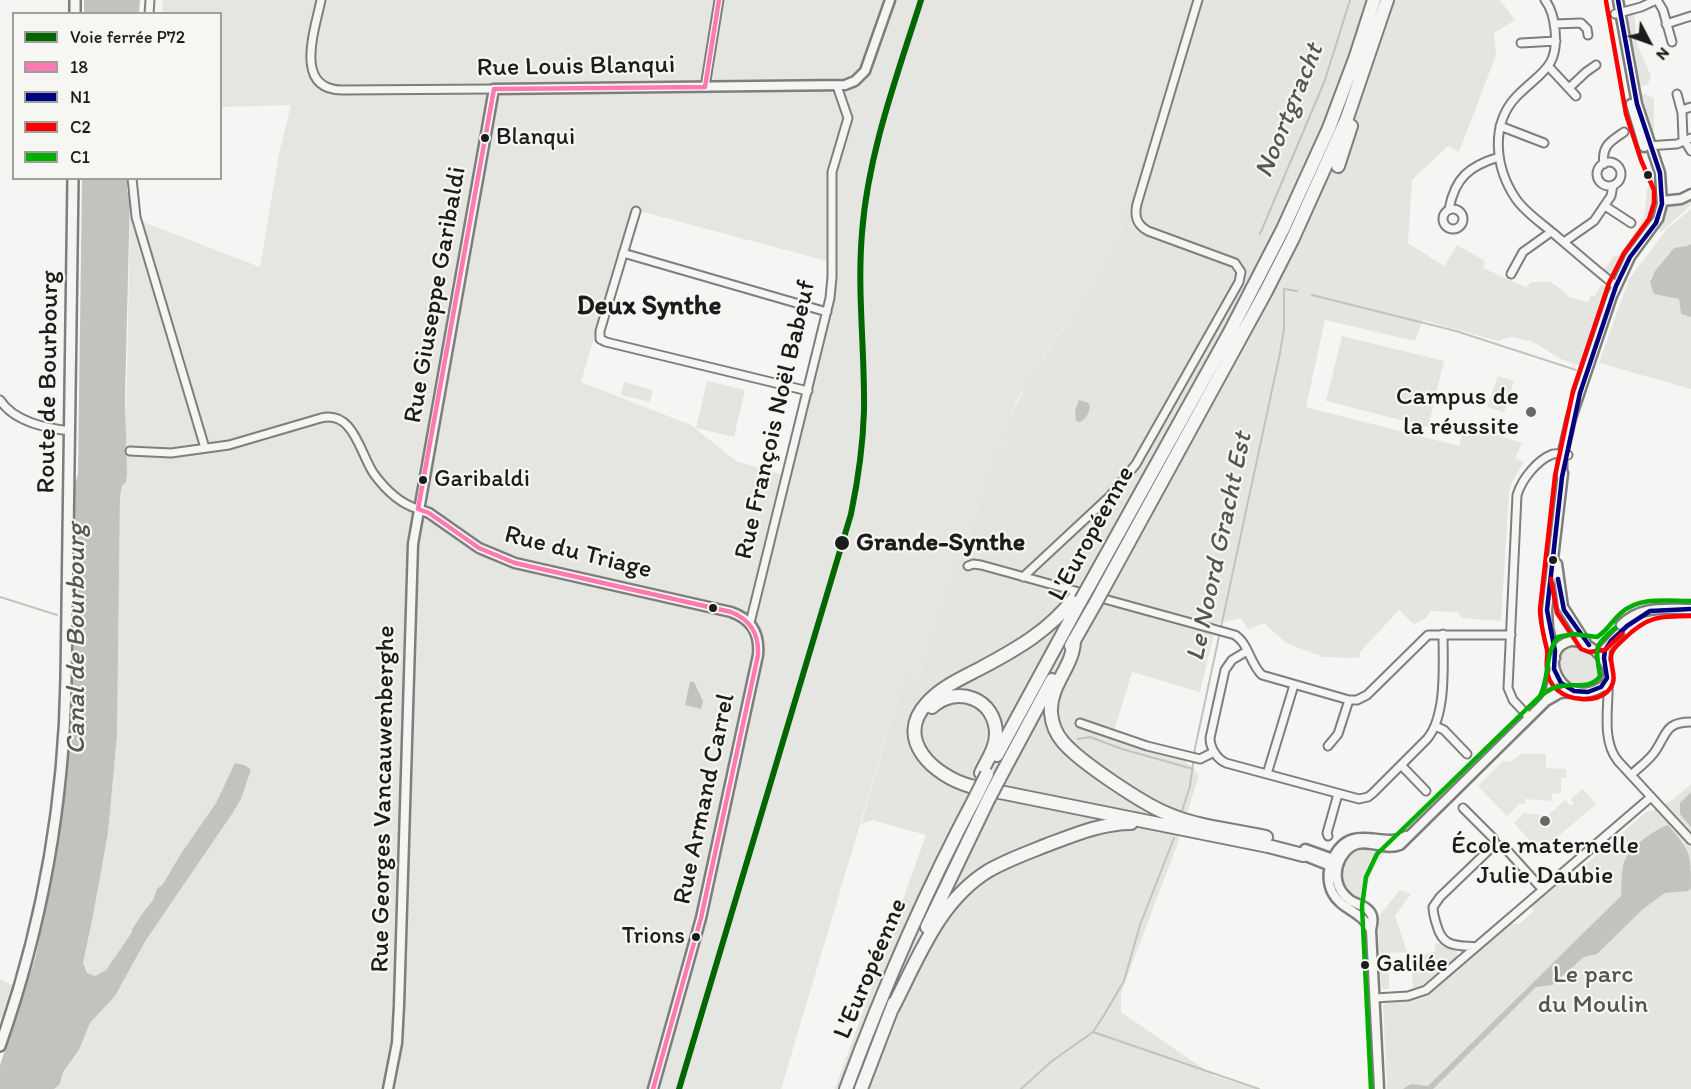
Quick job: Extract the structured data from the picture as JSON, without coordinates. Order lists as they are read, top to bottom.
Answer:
{
  "streets": {
    "highway": ["L'Européenne"],
    "main road": ["Route de Bourbourg"],
    "street": [
      "Rue Louis Blanqui",
      "Rue Giuseppe Garibaldi",
      "Rue François Noël Babeuf",
      "Rue du Triage",
      "Rue Georges Vancauwenberghe",
      "Rue Armand Carrel"
    ]
  },
  "crossings": [
    ["Rue Louis Blanqui", "Rue Giuseppe Garibaldi"],
    ["Rue Louis Blanqui", "Rue François Noël Babeuf"],
    ["Rue Giuseppe Garibaldi", "Rue du Triage"],
    ["Rue Giuseppe Garibaldi", "Rue Georges Vancauwenberghe"],
    ["Rue François Noël Babeuf", "Rue du Triage"],
    ["Rue François Noël Babeuf", "Rue Armand Carrel"],
    ["Rue du Triage", "Rue Georges Vancauwenberghe"],
    ["Rue du Triage", "Rue Armand Carrel"]
  ],
  "districts": ["Deux Synthe"],
  "water": ["Noortgracht", "Le Noord Gracht Est", "Canal de Bourbourg"],
  "parks": ["Le parc du Moulin"],
  "places": [
    "Blanqui",
    "Campus de la réussite",
    "Garibaldi",
    "Grande-Synthe",
    "École maternelle Julie Daubie",
    "Trions",
    "Galilée"
  ],
  "lines": [
    "rail line P72",
    "transit line 18",
    "transit line N1",
    "transit line C2",
    "transit line C1"
  ],
  "legend": [
    "Voie ferrée P72",
    "18",
    "N1",
    "C2",
    "C1"
  ],
  "north": "bottom right"
}
